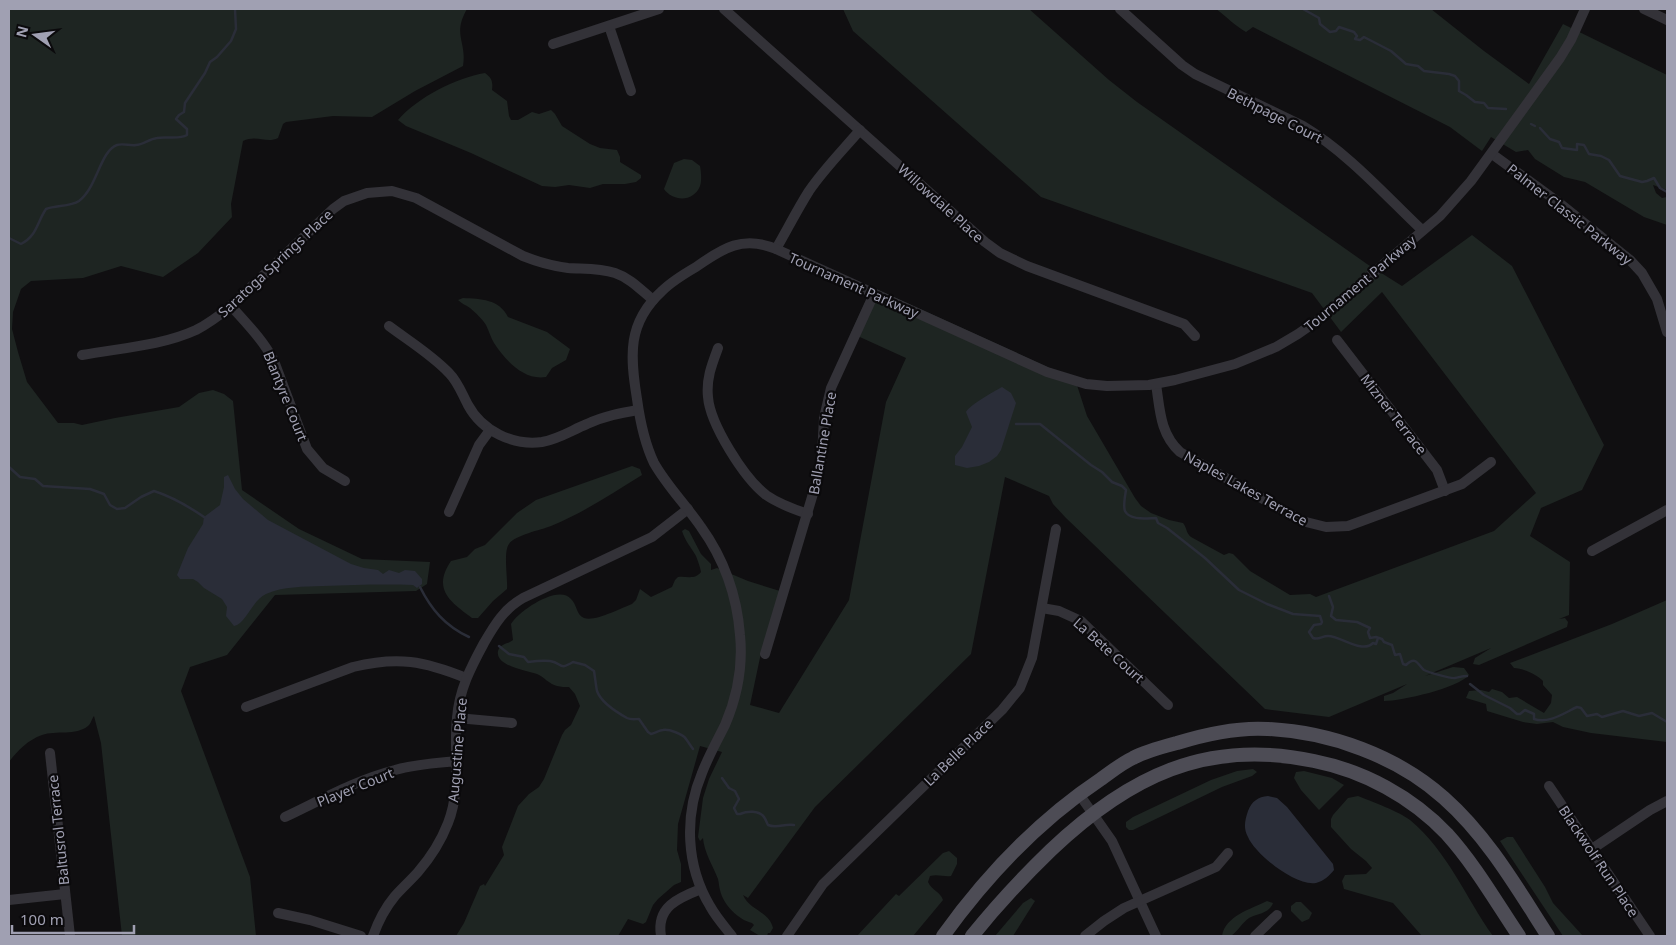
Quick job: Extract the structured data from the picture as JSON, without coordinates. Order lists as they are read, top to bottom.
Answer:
{
  "streets": {
    "street": [
      "Bethpage Court",
      "Willowdale Place",
      "Palmer Classic Parkway",
      "Saratoga Springs Place",
      "Tournament Parkway",
      "Blantyre Court",
      "Mizner Terrace",
      "Ballantine Place",
      "Naples Lakes Terrace",
      "La Bete Court",
      "Augustine Place",
      "La Belle Place",
      "Player Court",
      "Baltusrol Terrace",
      "Blackwolf Run Place"
    ]
  },
  "crossings": [
    ["Bethpage Court", "Tournament Parkway"],
    ["Palmer Classic Parkway", "Tournament Parkway"],
    ["Saratoga Springs Place", "Tournament Parkway"],
    ["Saratoga Springs Place", "Blantyre Court"],
    ["Tournament Parkway", "Ballantine Place"],
    ["Tournament Parkway", "Naples Lakes Terrace"],
    ["Tournament Parkway", "Augustine Place"],
    ["Mizner Terrace", "Naples Lakes Terrace"],
    ["La Bete Court", "La Belle Place"],
    ["Augustine Place", "Player Court"]
  ],
  "scale_bar": "100 m",
  "north": "left"
}
